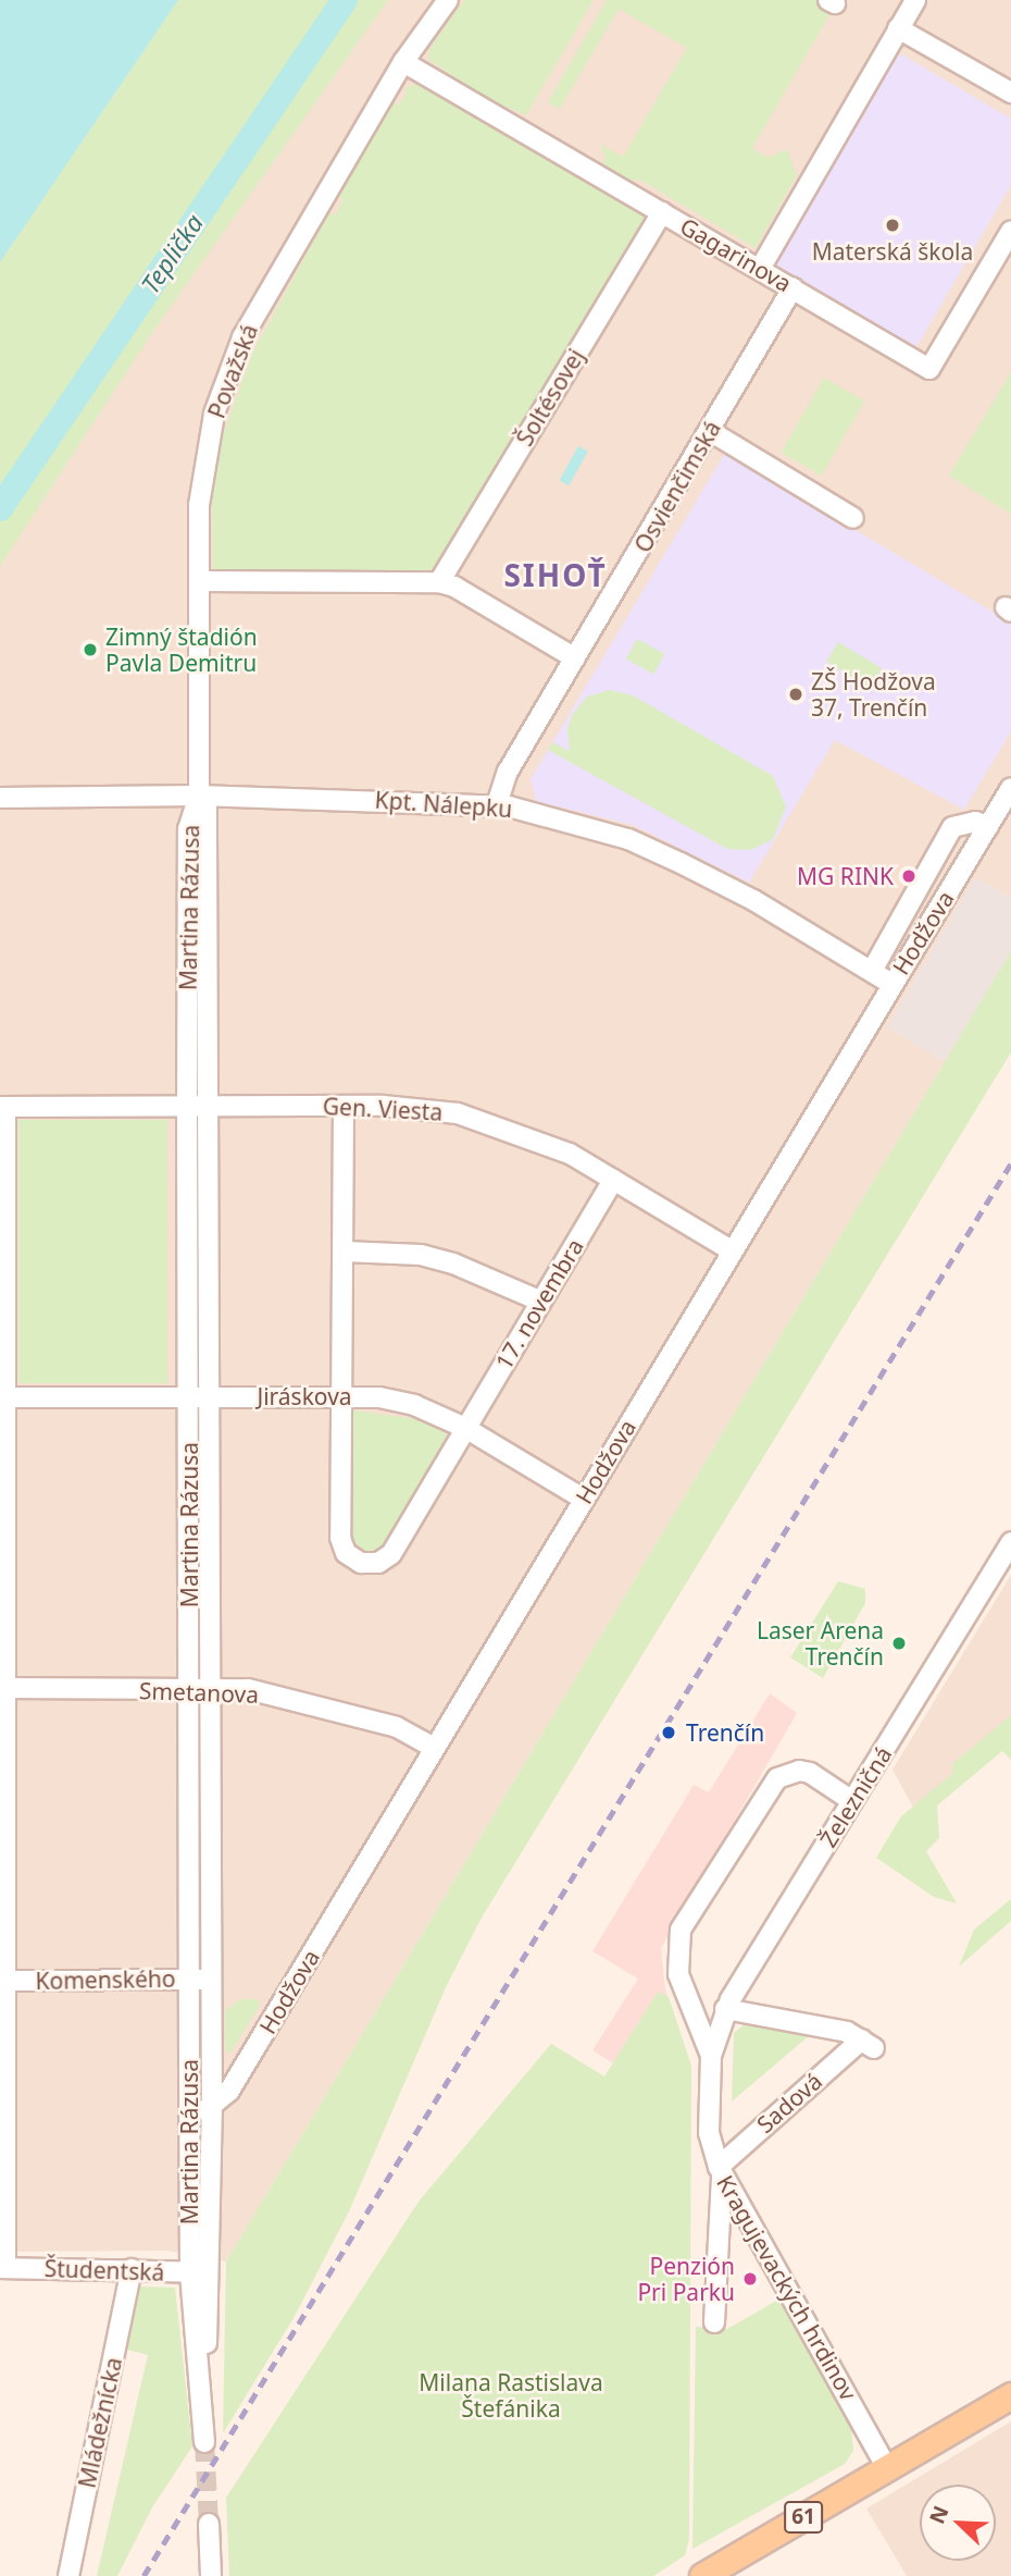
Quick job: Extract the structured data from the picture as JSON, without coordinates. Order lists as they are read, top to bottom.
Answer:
{
  "streets": {
    "main road": ["61"],
    "street": [
      "Gagarinova",
      "Považská",
      "Šoltésovej",
      "Osvienčimská",
      "Kpt. Nálepku",
      "Martina Rázusa",
      "Hodžova",
      "Gen. Viesta",
      "17. novembra",
      "Jiráskova",
      "Smetanova",
      "Železničná",
      "Komenského",
      "Sadová",
      "Študentská",
      "Kragujevackých hrdinov",
      "Mládežnícka"
    ]
  },
  "crossings": [
    ["Gagarinova", "Považská"],
    ["Gagarinova", "Šoltésovej"],
    ["Gagarinova", "Osvienčimská"],
    ["Považská", "Kpt. Nálepku"],
    ["Považská", "Martina Rázusa"],
    ["Osvienčimská", "Kpt. Nálepku"],
    ["Kpt. Nálepku", "Martina Rázusa"],
    ["Kpt. Nálepku", "Hodžova"],
    ["Martina Rázusa", "Hodžova"],
    ["Martina Rázusa", "Gen. Viesta"],
    ["Martina Rázusa", "Jiráskova"],
    ["Martina Rázusa", "Smetanova"],
    ["Martina Rázusa", "Komenského"],
    ["Martina Rázusa", "Študentská"],
    ["Hodžova", "Gen. Viesta"],
    ["Hodžova", "Jiráskova"],
    ["Hodžova", "Smetanova"],
    ["Gen. Viesta", "17. novembra"],
    ["17. novembra", "Jiráskova"],
    ["Železničná", "Sadová"],
    ["Železničná", "Kragujevackých hrdinov"],
    ["Sadová", "Kragujevackých hrdinov"],
    ["Študentská", "Mládežnícka"],
    ["Kragujevackých hrdinov", "61"]
  ],
  "districts": ["SIHOŤ"],
  "water": ["Teplička"],
  "parks": ["Milana Rastislava Štefánika"],
  "places": [
    "Materská škola",
    "Zimný štadión Pavla Demitru",
    "ZŠ Hodžova 37, Trenčín",
    "MG RINK",
    "Laser Arena Trenčín",
    "Trenčín",
    "Penzión Pri Parku"
  ],
  "north": "top left"
}
